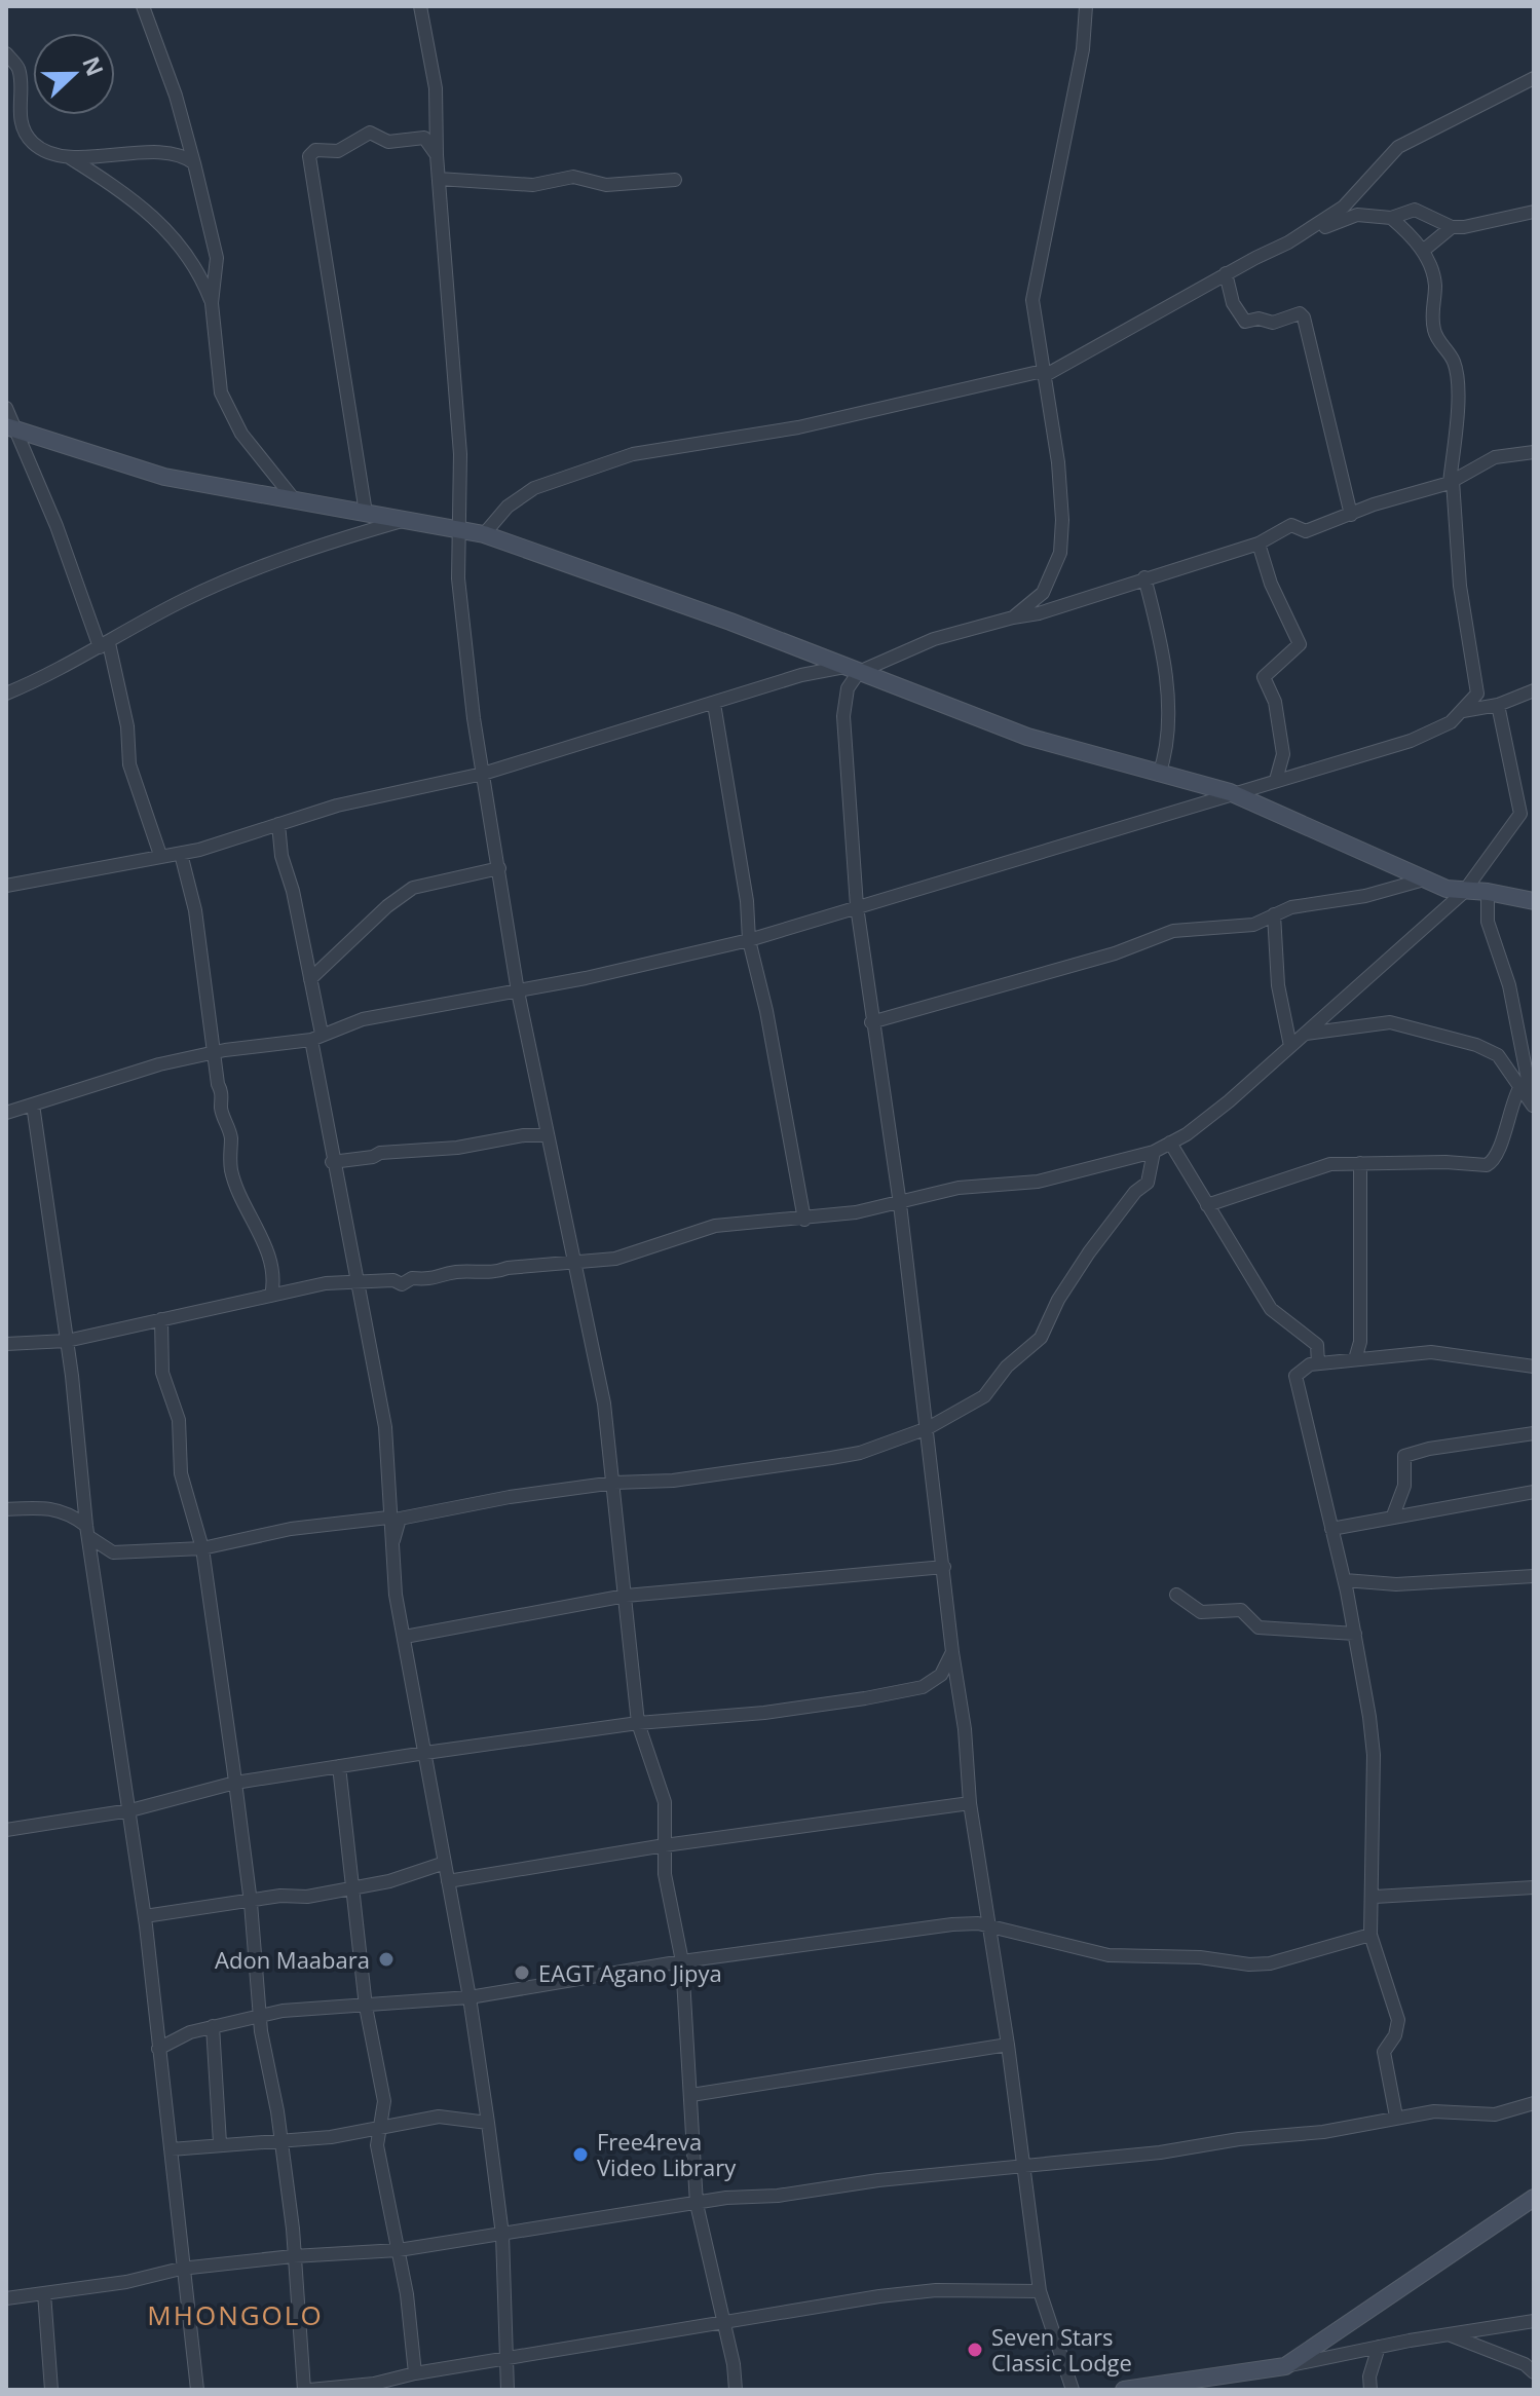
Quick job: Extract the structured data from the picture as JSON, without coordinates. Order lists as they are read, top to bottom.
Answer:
{
  "districts": ["MHONGOLO"],
  "places": [
    "Adon Maabara",
    "EAGT Agano Jipya",
    "Free4reva Video Library",
    "Seven Stars Classic Lodge"
  ],
  "north": "right"
}
